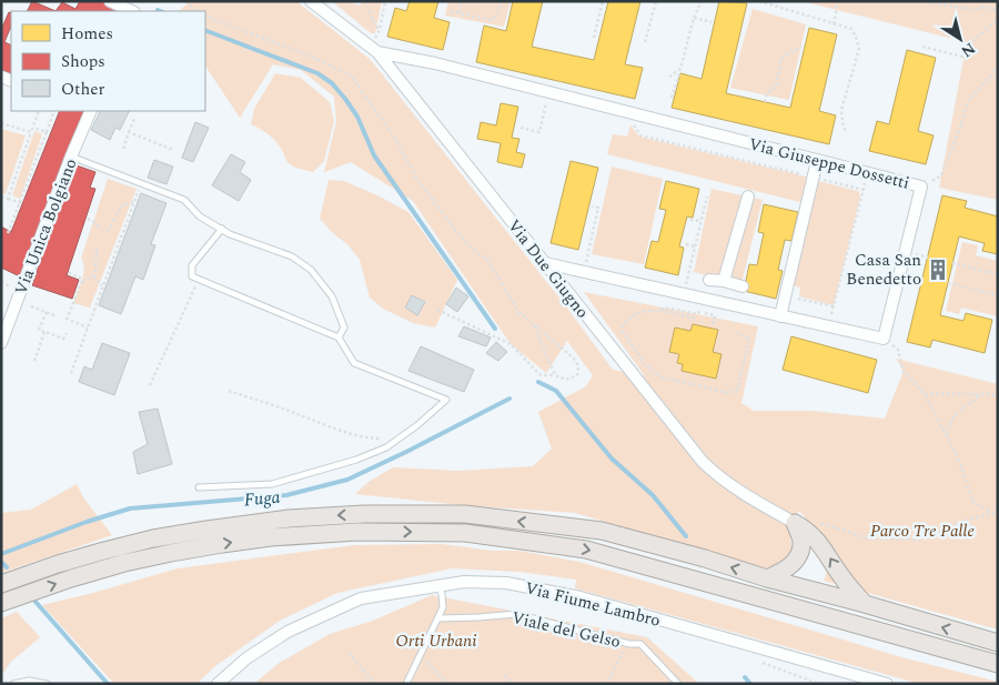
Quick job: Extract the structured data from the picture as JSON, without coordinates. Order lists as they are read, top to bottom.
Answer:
{
  "streets": {
    "street": [
      "Via Giuseppe Dossetti",
      "Via Unica Bolgiano",
      "Via Due Giugno",
      "Via Fiume Lambro"
    ],
    "lane": ["Viale del Gelso"]
  },
  "crossings": [
    ["Via Giuseppe Dossetti", "Via Due Giugno"]
  ],
  "water": ["Fuga"],
  "parks": ["Parco Tre Palle", "Orti Urbani"],
  "places": {
    "building": ["Casa San Benedetto"]
  },
  "legend": ["Homes", "Shops", "Other"],
  "north": "bottom right"
}
